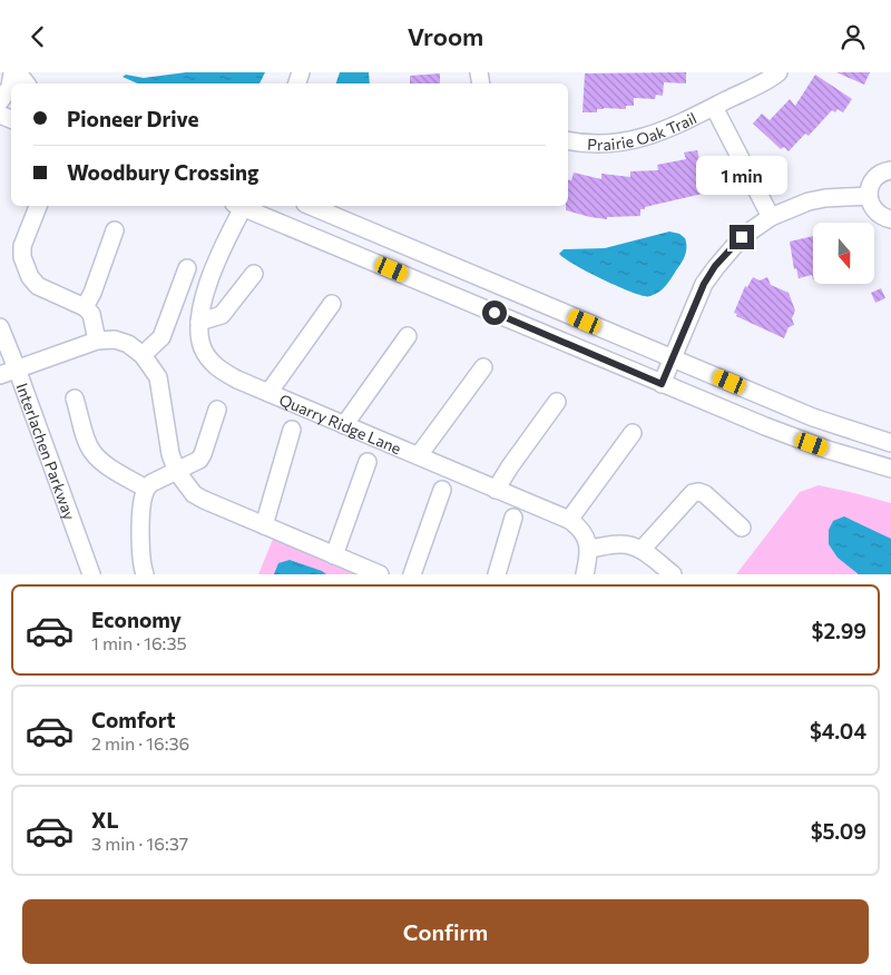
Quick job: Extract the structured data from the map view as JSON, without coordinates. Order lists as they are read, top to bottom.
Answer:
{
  "streets": {
    "street": ["Prairie Oak Trail", "Quarry Ridge Lane", "Interlachen Parkway"]
  },
  "north": "bottom",
  "page": {
    "header": "Vroom",
    "banner": ["Pioneer Drive", "Woodbury Crossing"],
    "bubble": "1 min",
    "list": [
      {
        "name": "Economy",
        "note": "1 min · 16:35",
        "value": "$2.99"
      },
      {
        "name": "Comfort",
        "note": "2 min · 16:36",
        "value": "$4.04"
      },
      {
        "name": "XL",
        "note": "3 min · 16:37",
        "value": "$5.09"
      }
    ],
    "buttons": "Confirm"
  }
}
